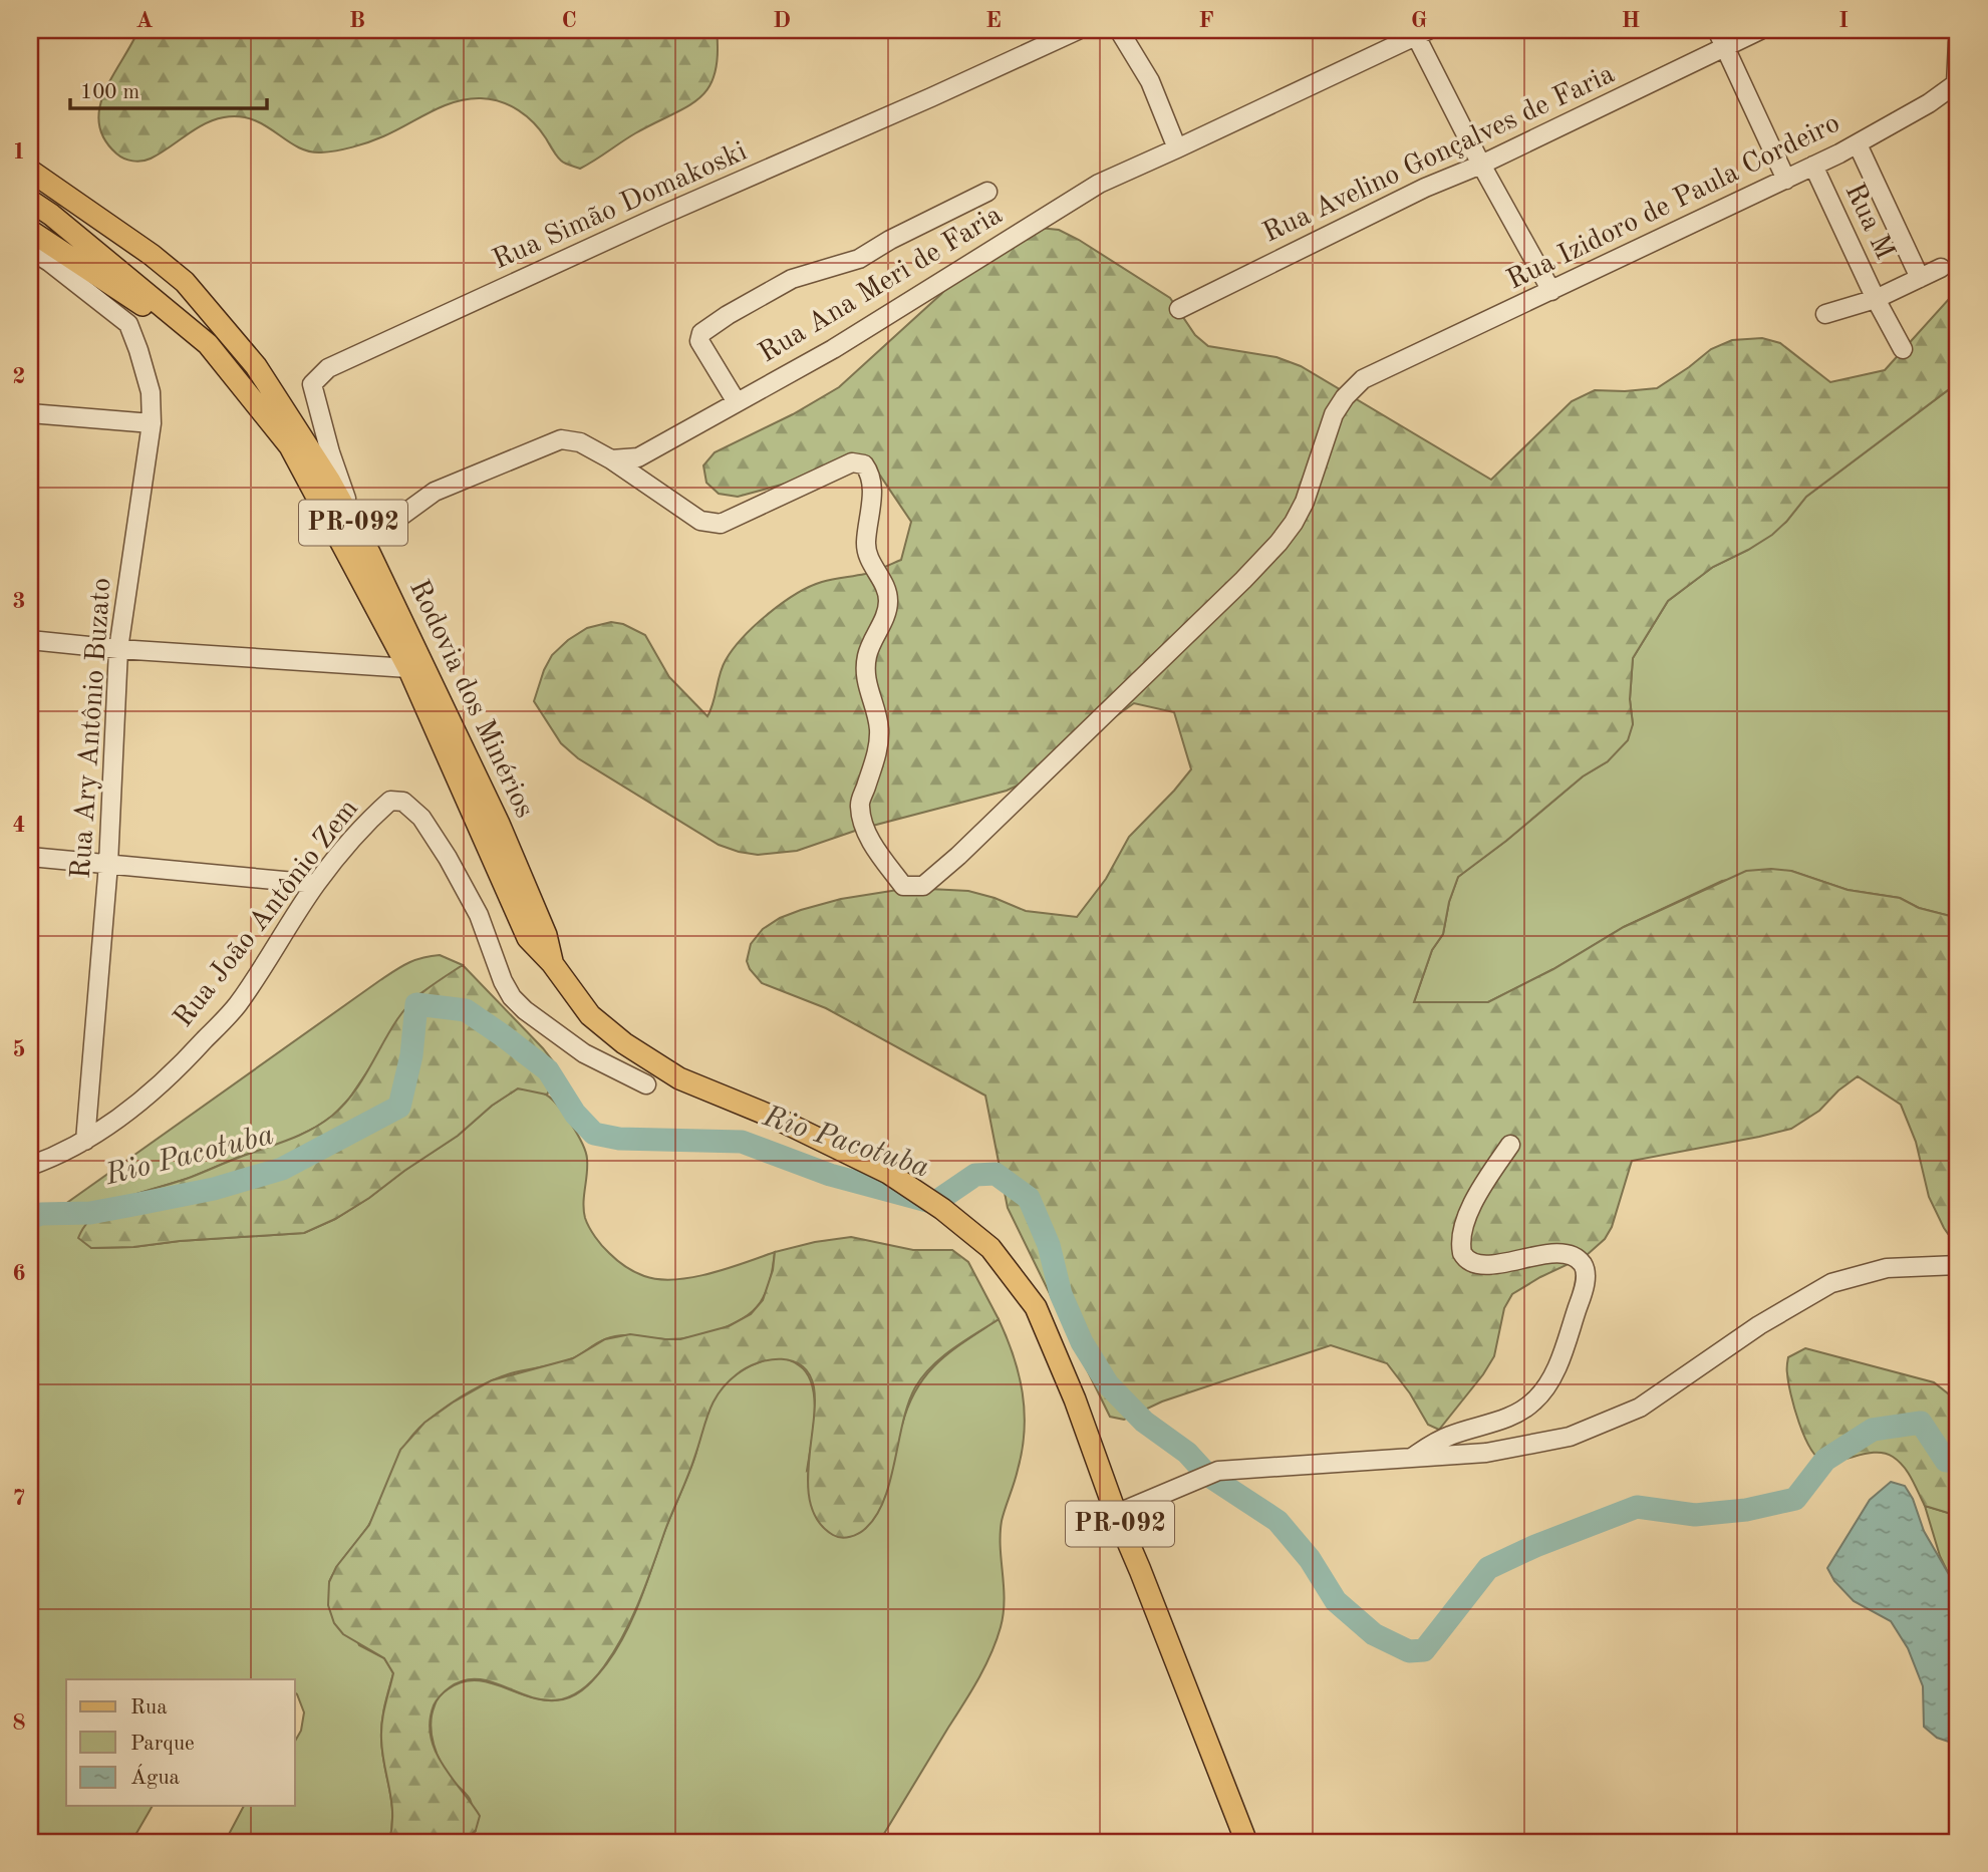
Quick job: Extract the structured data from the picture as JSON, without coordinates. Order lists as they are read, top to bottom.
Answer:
{
  "streets": {
    "main road": ["PR-092", "Rodovia dos Minérios"],
    "street": [
      "Rua Avelino Gonçalves de Faria",
      "Rua Izidoro de Paula Cordeiro",
      "Rua Simão Domakoski",
      "Rua M",
      "Rua Ana Meri de Faria",
      "Rua Ary Antônio Buzato",
      "Rua João Antônio Zem"
    ]
  },
  "crossings": [
    ["Rua Izidoro de Paula Cordeiro", "Rua M"],
    ["Rua Izidoro de Paula Cordeiro", "Rua Ana Meri de Faria"],
    ["Rua Simão Domakoski", "Rodovia dos Minérios"],
    ["Rua Ary Antônio Buzato", "Rua João Antônio Zem"]
  ],
  "water": ["Rio Pacotuba"],
  "legend": ["Rua", "Parque", "Água"],
  "scale_bar": "100 m",
  "grid": {
    "columns": [
      "A",
      "B",
      "C",
      "D",
      "E",
      "F",
      "G",
      "H",
      "I"
    ],
    "rows": [
      "1",
      "2",
      "3",
      "4",
      "5",
      "6",
      "7",
      "8"
    ]
  }
}
